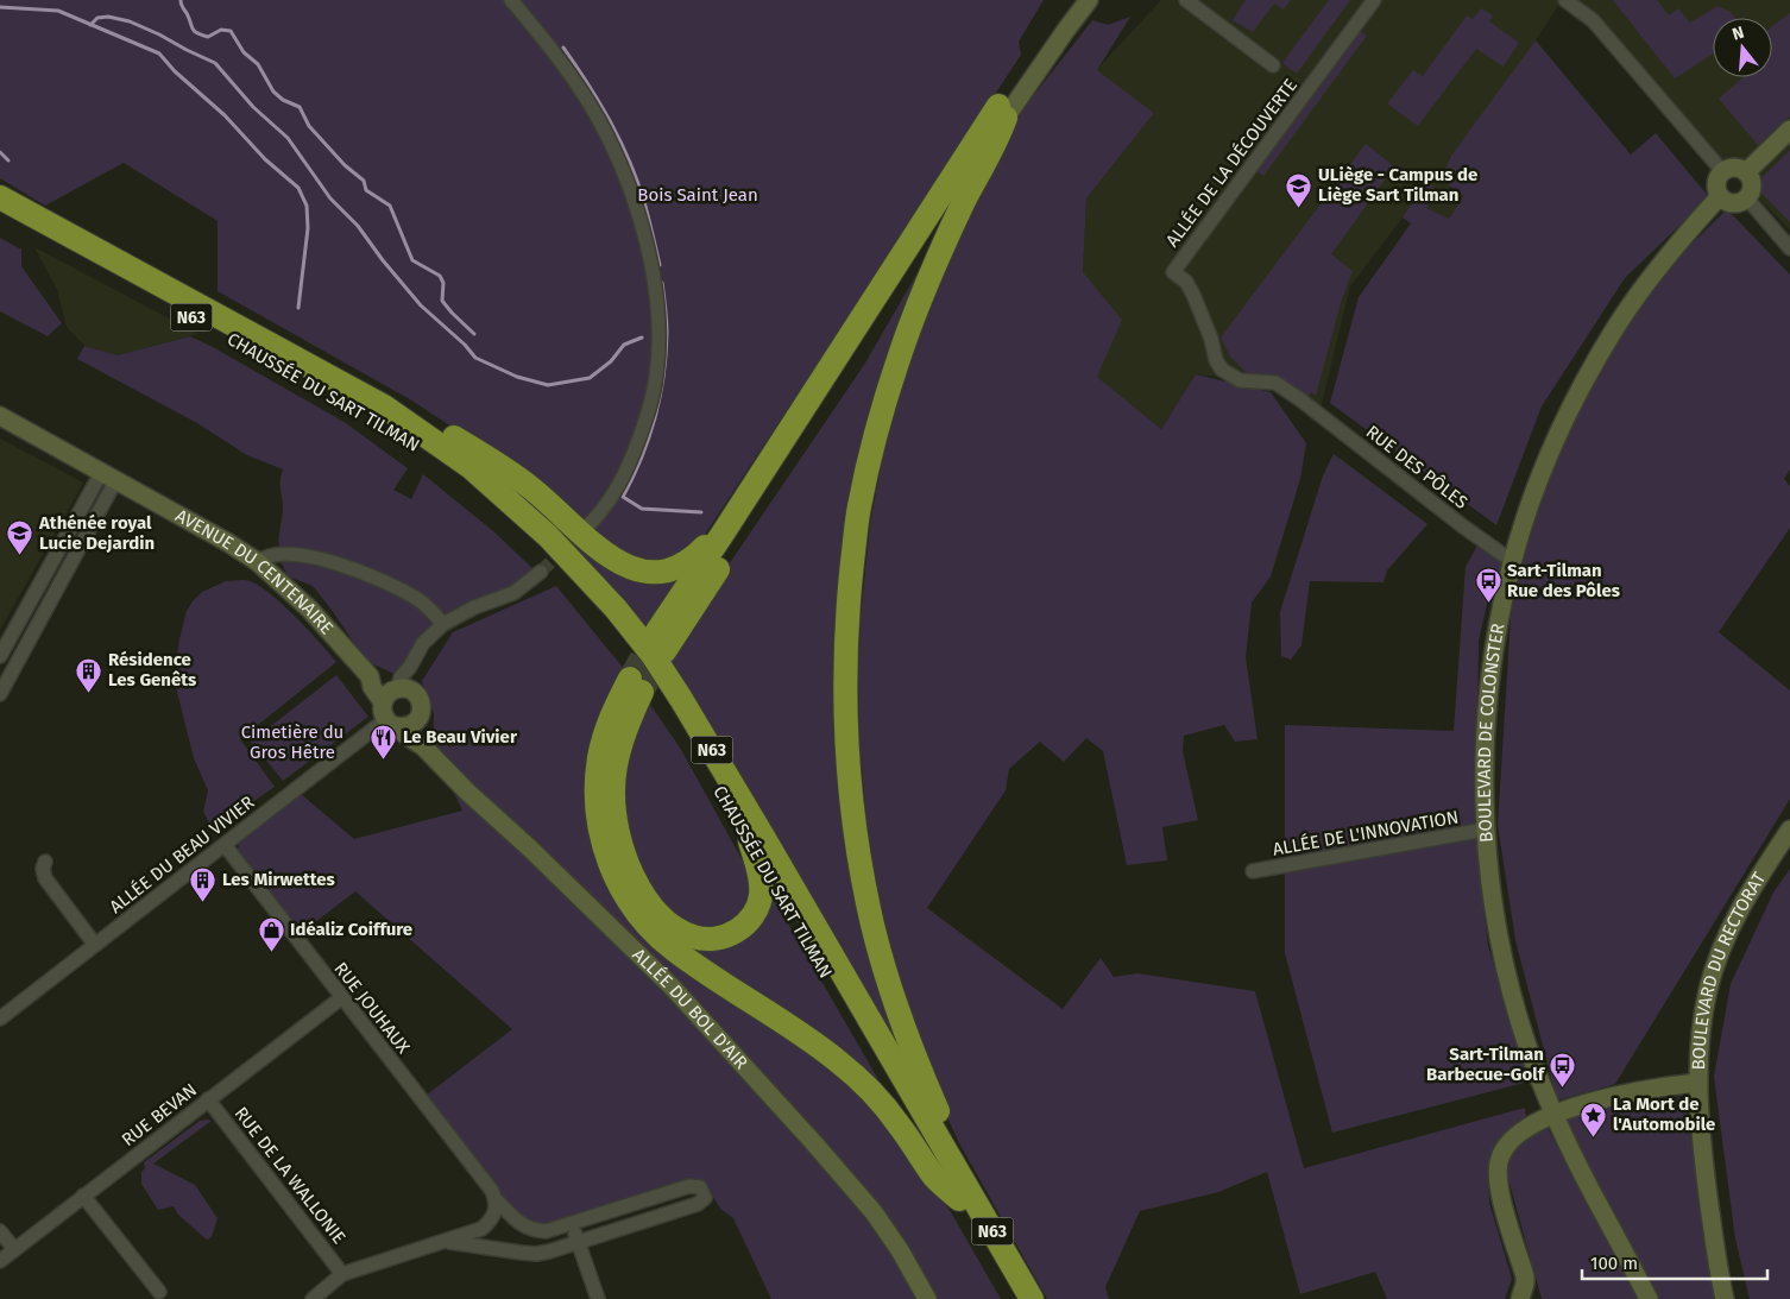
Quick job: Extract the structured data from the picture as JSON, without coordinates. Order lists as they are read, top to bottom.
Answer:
{
  "streets": {
    "highway": ["N63", "CHAUSSÉE DU SART TILMAN"],
    "main road": [
      "AVENUE DU CENTENAIRE",
      "BOULEVARD DE COLONSTER",
      "BOULEVARD DU RECTORAT",
      "ALLÉE DU BOL D'AIR"
    ],
    "street": [
      "ALLÉE DE LA DÉCOUVERTE",
      "RUE DES PÔLES",
      "ALLÉE DE L'INNOVATION",
      "ALLÉE DU BEAU VIVIER",
      "RUE JOUHAUX",
      "RUE BEVAN",
      "RUE DE LA WALLONIE"
    ]
  },
  "crossings": [
    ["ALLÉE DE LA DÉCOUVERTE", "RUE DES PÔLES"],
    ["N63", "CHAUSSÉE DU SART TILMAN"],
    ["RUE DES PÔLES", "BOULEVARD DE COLONSTER"],
    ["AVENUE DU CENTENAIRE", "ALLÉE DU BEAU VIVIER"],
    ["AVENUE DU CENTENAIRE", "ALLÉE DU BOL D'AIR"],
    ["BOULEVARD DE COLONSTER", "ALLÉE DE L'INNOVATION"],
    ["ALLÉE DU BEAU VIVIER", "RUE JOUHAUX"],
    ["ALLÉE DU BEAU VIVIER", "ALLÉE DU BOL D'AIR"],
    ["RUE JOUHAUX", "RUE BEVAN"],
    ["RUE BEVAN", "RUE DE LA WALLONIE"]
  ],
  "parks": ["Bois Saint Jean", "Cimetière du Gros Hêtre"],
  "places": {
    "school or university": ["ULiège - Campus de Liège Sart Tilman", "Athénée royal Lucie Dejardin"],
    "bus stop": ["Sart-Tilman Rue des Pôles", "Sart-Tilman Barbecue-Golf"],
    "building": ["Résidence Les Genêts", "Les Mirwettes"],
    "restaurant": ["Le Beau Vivier"],
    "shop": ["Idéaliz Coiffure"],
    "place": ["La Mort de l'Automobile"]
  },
  "scale_bar": "100 m",
  "north": "top"
}
